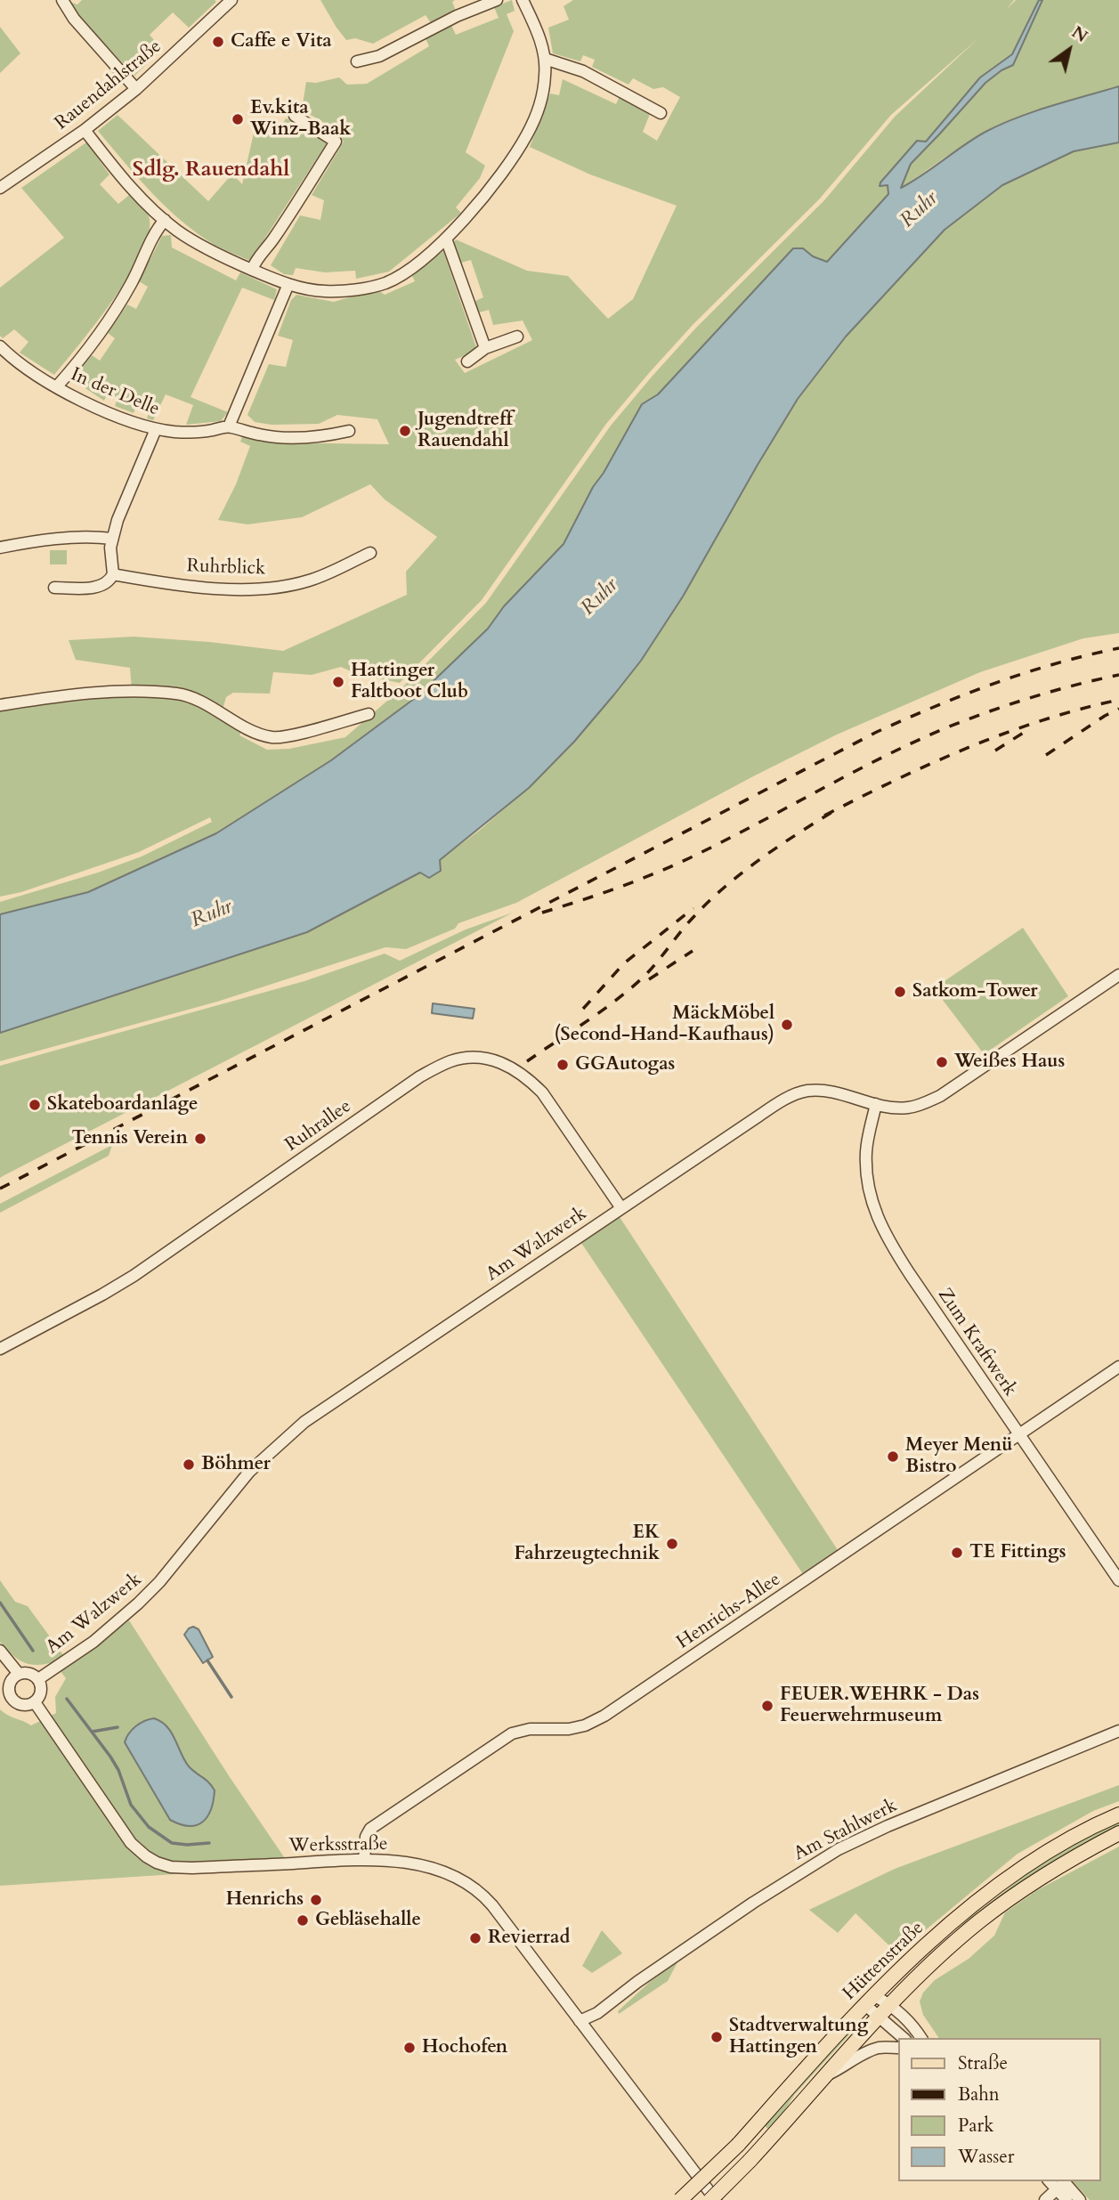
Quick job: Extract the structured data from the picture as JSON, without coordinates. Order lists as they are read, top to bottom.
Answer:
{
  "streets": {
    "main road": ["Hüttenstraße"],
    "street": [
      "Rauendahlstraße",
      "In der Delle",
      "Ruhrblick",
      "Ruhrallee",
      "Am Walzwerk",
      "Zum Kraftwerk",
      "Henrichs-Allee",
      "Am Stahlwerk",
      "Werksstraße"
    ]
  },
  "crossings": [
    ["Ruhrallee", "Am Walzwerk"],
    ["Am Walzwerk", "Zum Kraftwerk"],
    ["Am Walzwerk", "Werksstraße"],
    ["Zum Kraftwerk", "Henrichs-Allee"],
    ["Henrichs-Allee", "Werksstraße"],
    ["Am Stahlwerk", "Werksstraße"]
  ],
  "districts": ["Sdlg. Rauendahl"],
  "water": ["Ruhr"],
  "places": [
    "Caffe e Vita",
    "Ev.kita Winz-Baak",
    "Jugendtreff Rauendahl",
    "Hattinger Faltboot Club",
    "Satkom-Tower",
    "MäckMöbel (Second-Hand-Kaufhaus)",
    "Weißes Haus",
    "GGAutogas",
    "Skateboardanlage",
    "Tennis Verein",
    "Meyer Menü Bistro",
    "Böhmer",
    "EK Fahrzeugtechnik",
    "TE Fittings",
    "FEUER.WEHRK - Das Feuerwehrmuseum",
    "Henrichs",
    "Gebläsehalle",
    "Revierrad",
    "Stadtverwaltung Hattingen",
    "Hochofen"
  ],
  "legend": [
    "Straße",
    "Bahn",
    "Park",
    "Wasser"
  ],
  "north": "top right"
}
